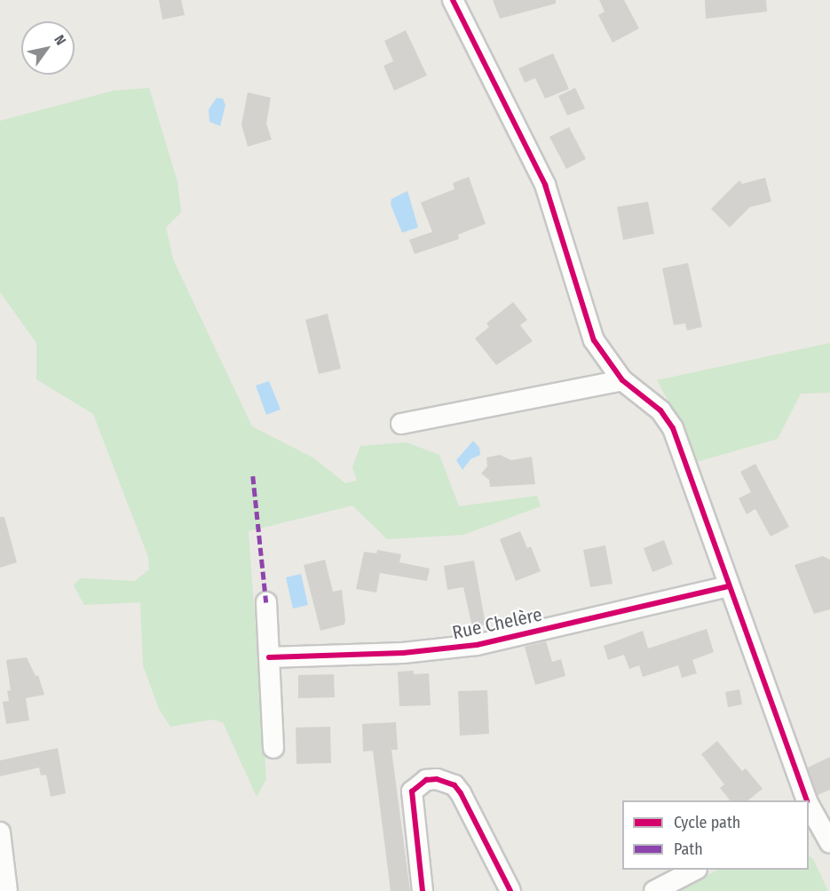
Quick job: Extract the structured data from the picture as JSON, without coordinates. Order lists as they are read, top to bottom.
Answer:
{
  "streets": {
    "street": ["Rue Chelère"]
  },
  "legend": ["Cycle path", "Path"],
  "north": "top right"
}
